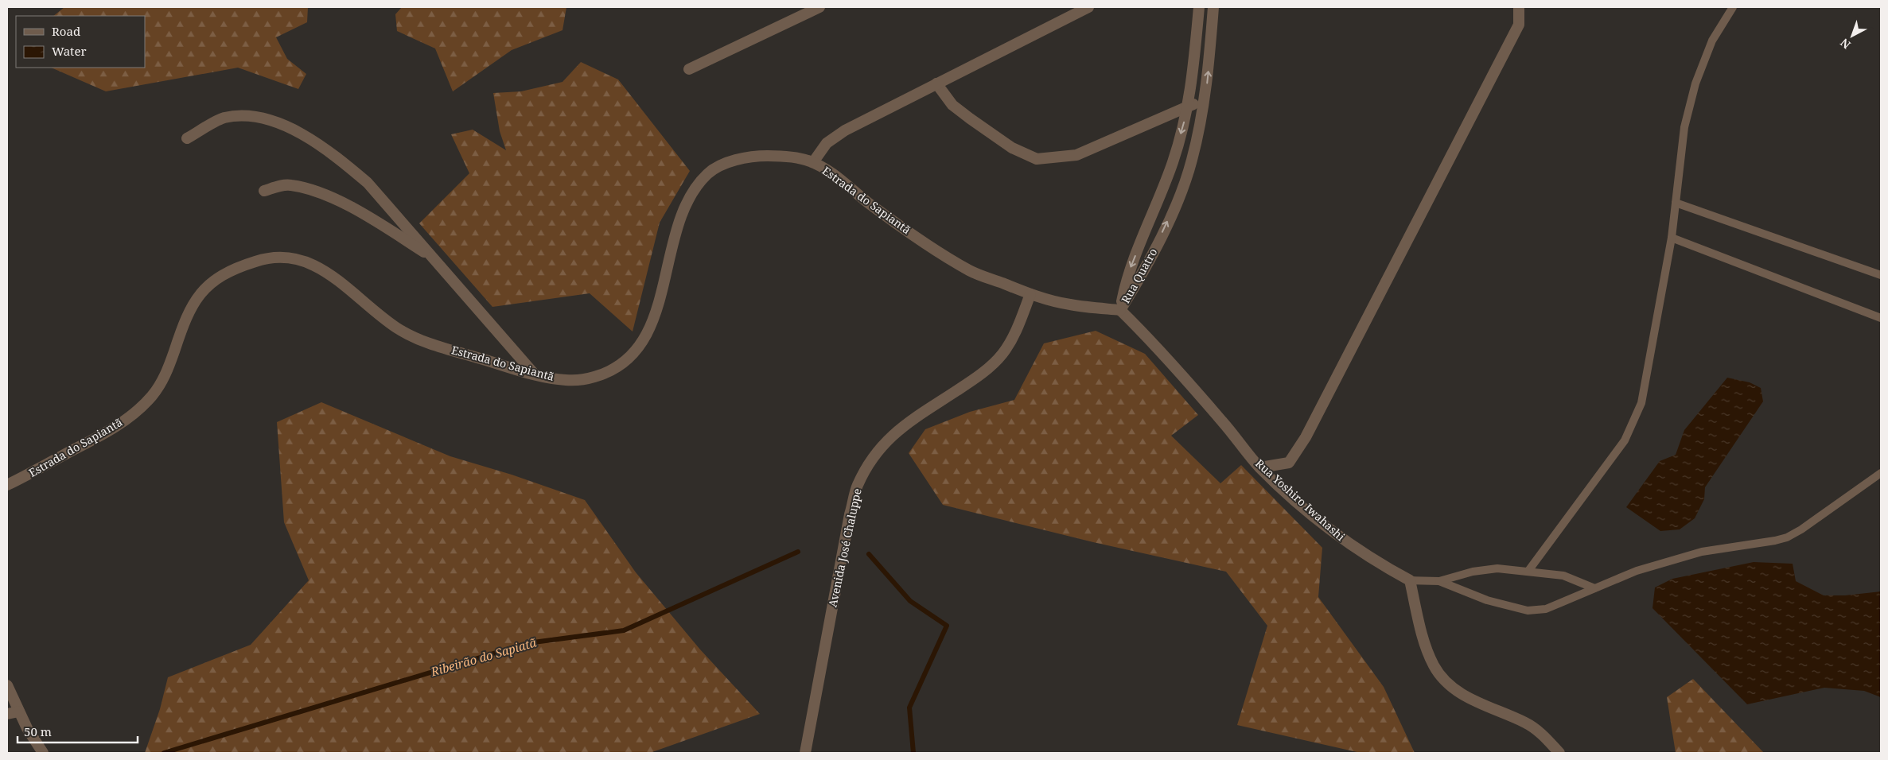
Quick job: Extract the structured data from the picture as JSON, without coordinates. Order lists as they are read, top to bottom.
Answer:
{
  "streets": {
    "street": [
      "Estrada do Sapiantã",
      "Rua Quatro",
      "Rua Yoshiro Iwahashi",
      "Avenida José Chaluppe"
    ]
  },
  "crossings": [
    ["Estrada do Sapiantã", "Rua Quatro"],
    ["Estrada do Sapiantã", "Rua Yoshiro Iwahashi"],
    ["Estrada do Sapiantã", "Avenida José Chaluppe"],
    ["Rua Quatro", "Rua Yoshiro Iwahashi"]
  ],
  "water": ["Ribeirão do Sapiatã"],
  "legend": ["Road", "Water"],
  "scale_bar": "50 m",
  "north": "bottom left"
}
